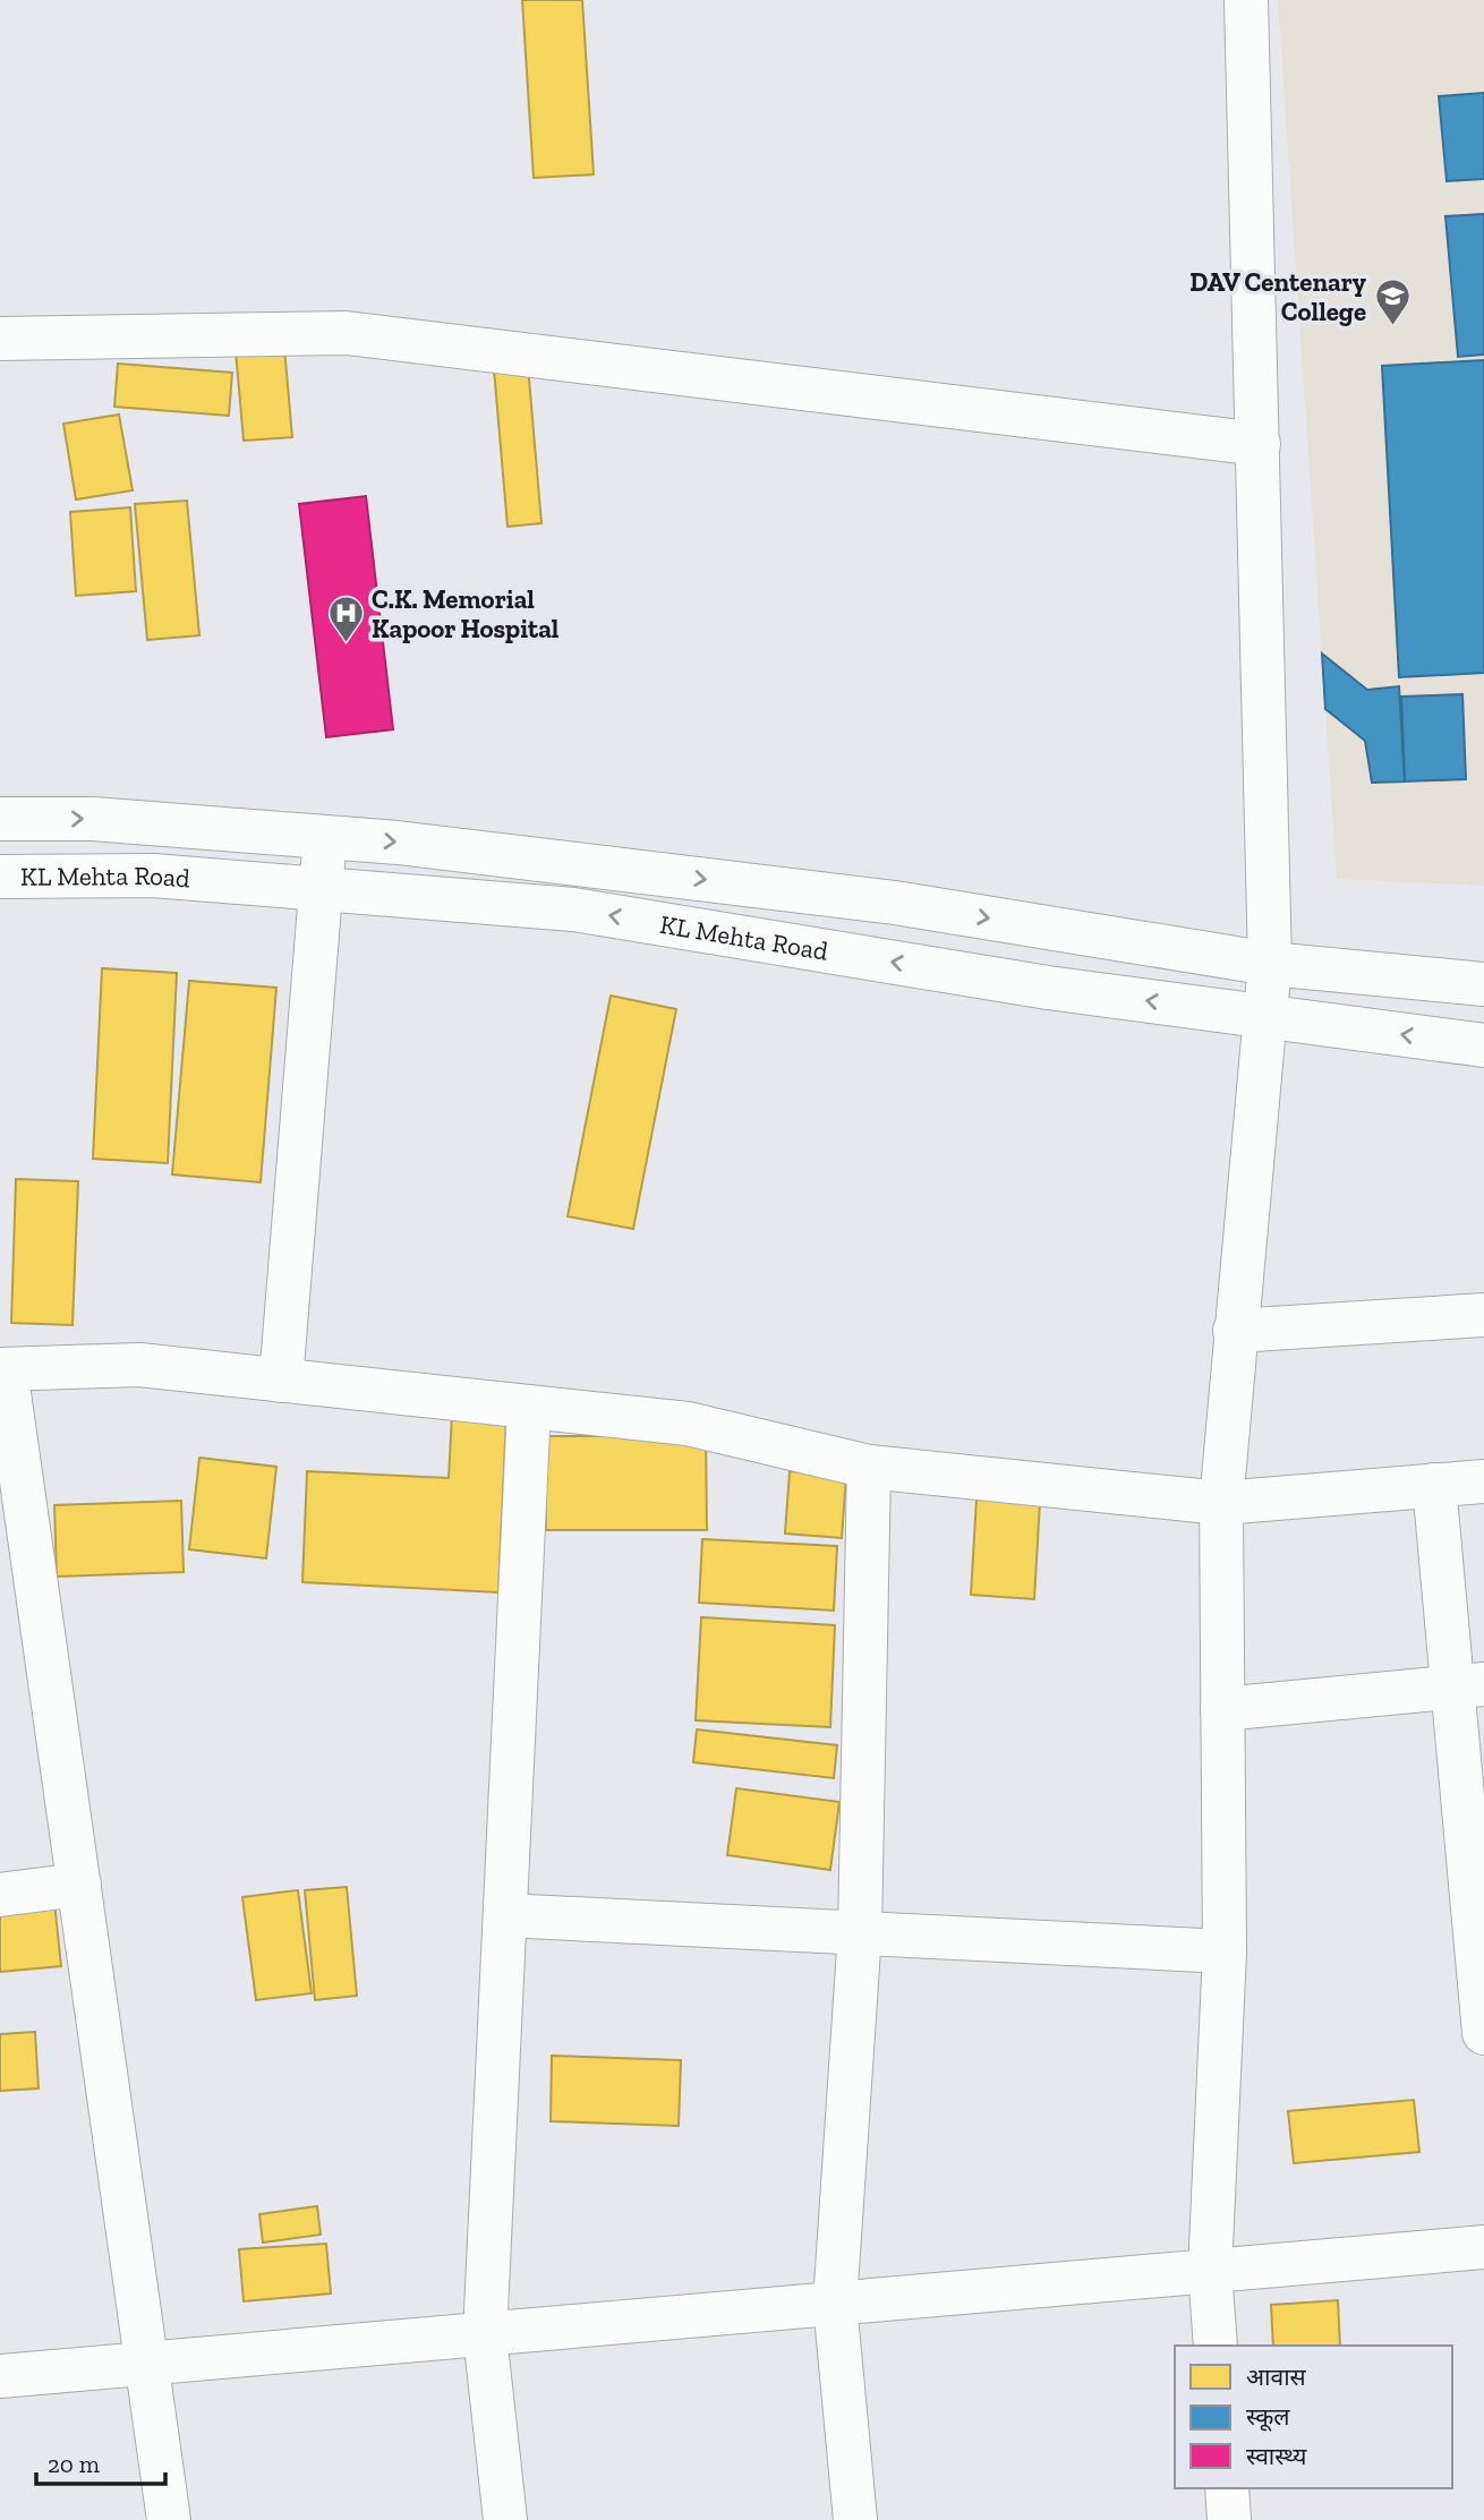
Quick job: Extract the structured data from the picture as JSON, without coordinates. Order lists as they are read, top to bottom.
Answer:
{
  "streets": {
    "street": ["KL Mehta Road"]
  },
  "places": {
    "school or university": ["DAV Centenary College"],
    "hospital": ["C.K. Memorial Kapoor Hospital"]
  },
  "legend": ["आवास", "स्कूल", "स्वास्थ्य"],
  "scale_bar": "20 m"
}
